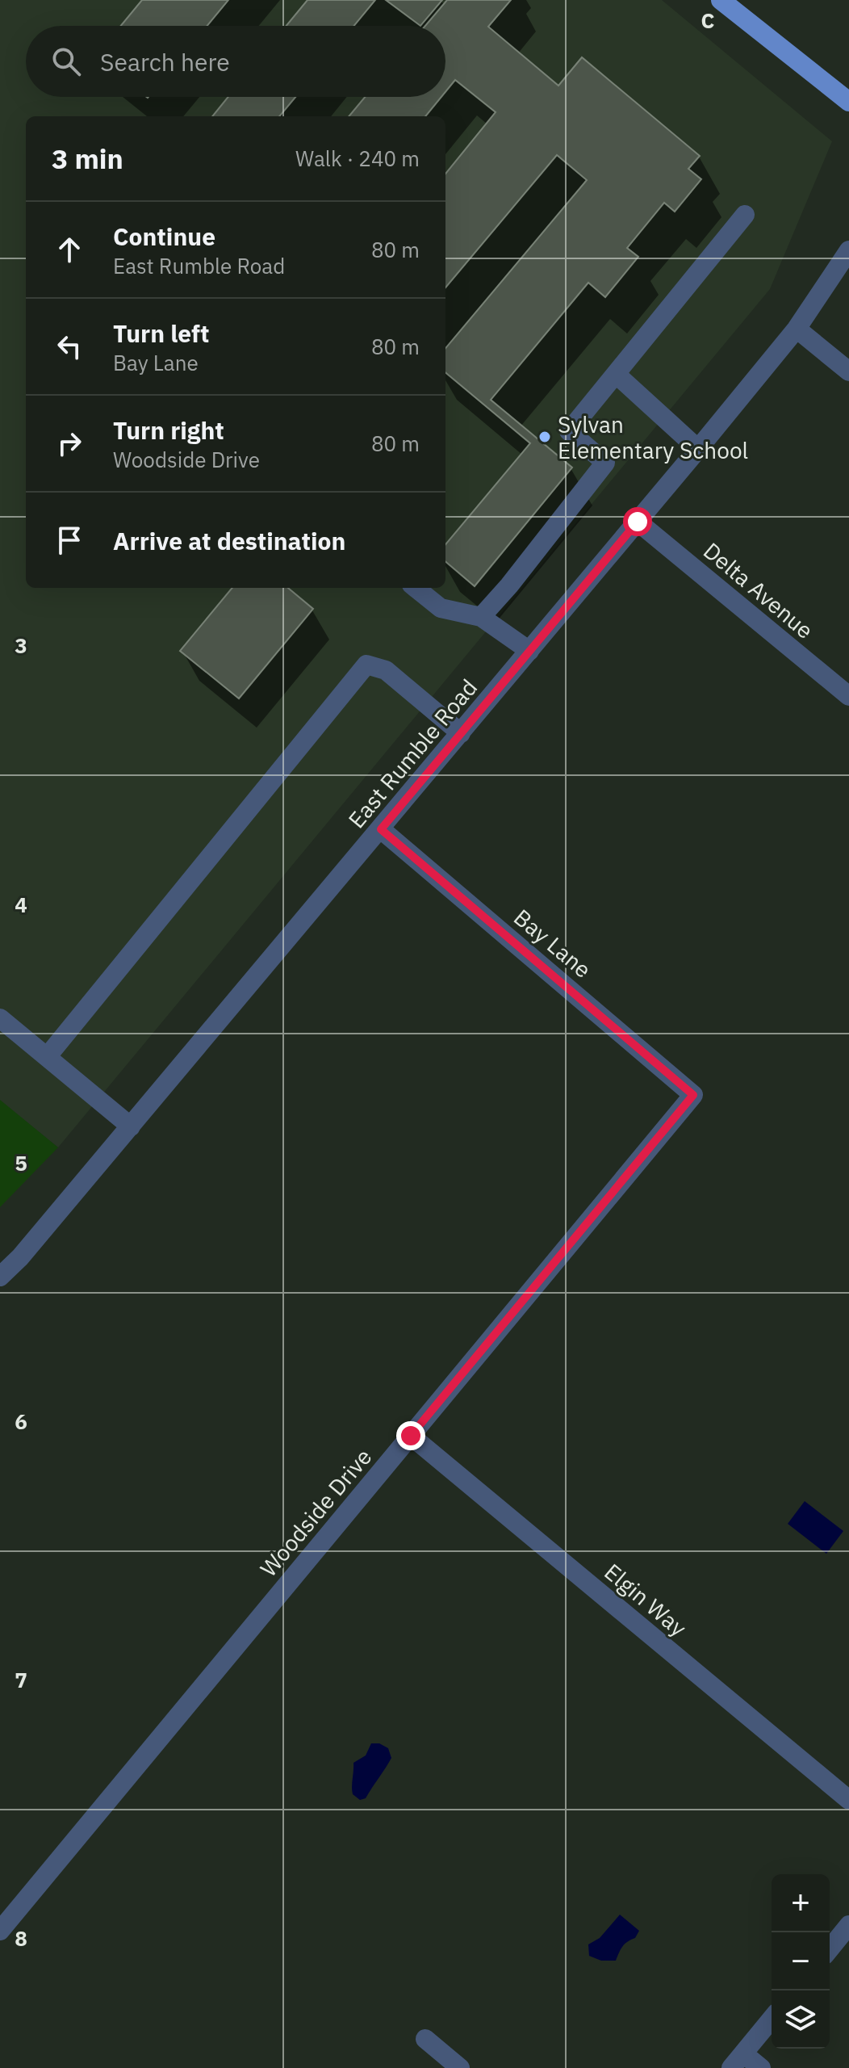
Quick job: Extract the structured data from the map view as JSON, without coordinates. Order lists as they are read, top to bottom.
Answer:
{
  "streets": {
    "street": [
      "Delta Avenue",
      "East Rumble Road",
      "Bay Lane",
      "Woodside Drive",
      "Elgin Way"
    ]
  },
  "crossings": [
    ["Delta Avenue", "East Rumble Road"],
    ["East Rumble Road", "Bay Lane"],
    ["Bay Lane", "Woodside Drive"],
    ["Woodside Drive", "Elgin Way"]
  ],
  "places": ["Sylvan Elementary School"],
  "page": {
    "search": "Search here",
    "heading": ["3 min", "Walk · 240 m"],
    "list": [
      ["Continue", "East Rumble Road", "80 m"],
      ["Turn left", "Bay Lane", "80 m"],
      ["Turn right", "Woodside Drive", "80 m"],
      "Arrive at destination"
    ],
    "map_buttons": ["+", "−"]
  },
  "grid": {
    "columns": ["C"],
    "rows": [
      "3",
      "4",
      "5",
      "6",
      "7",
      "8"
    ]
  }
}
